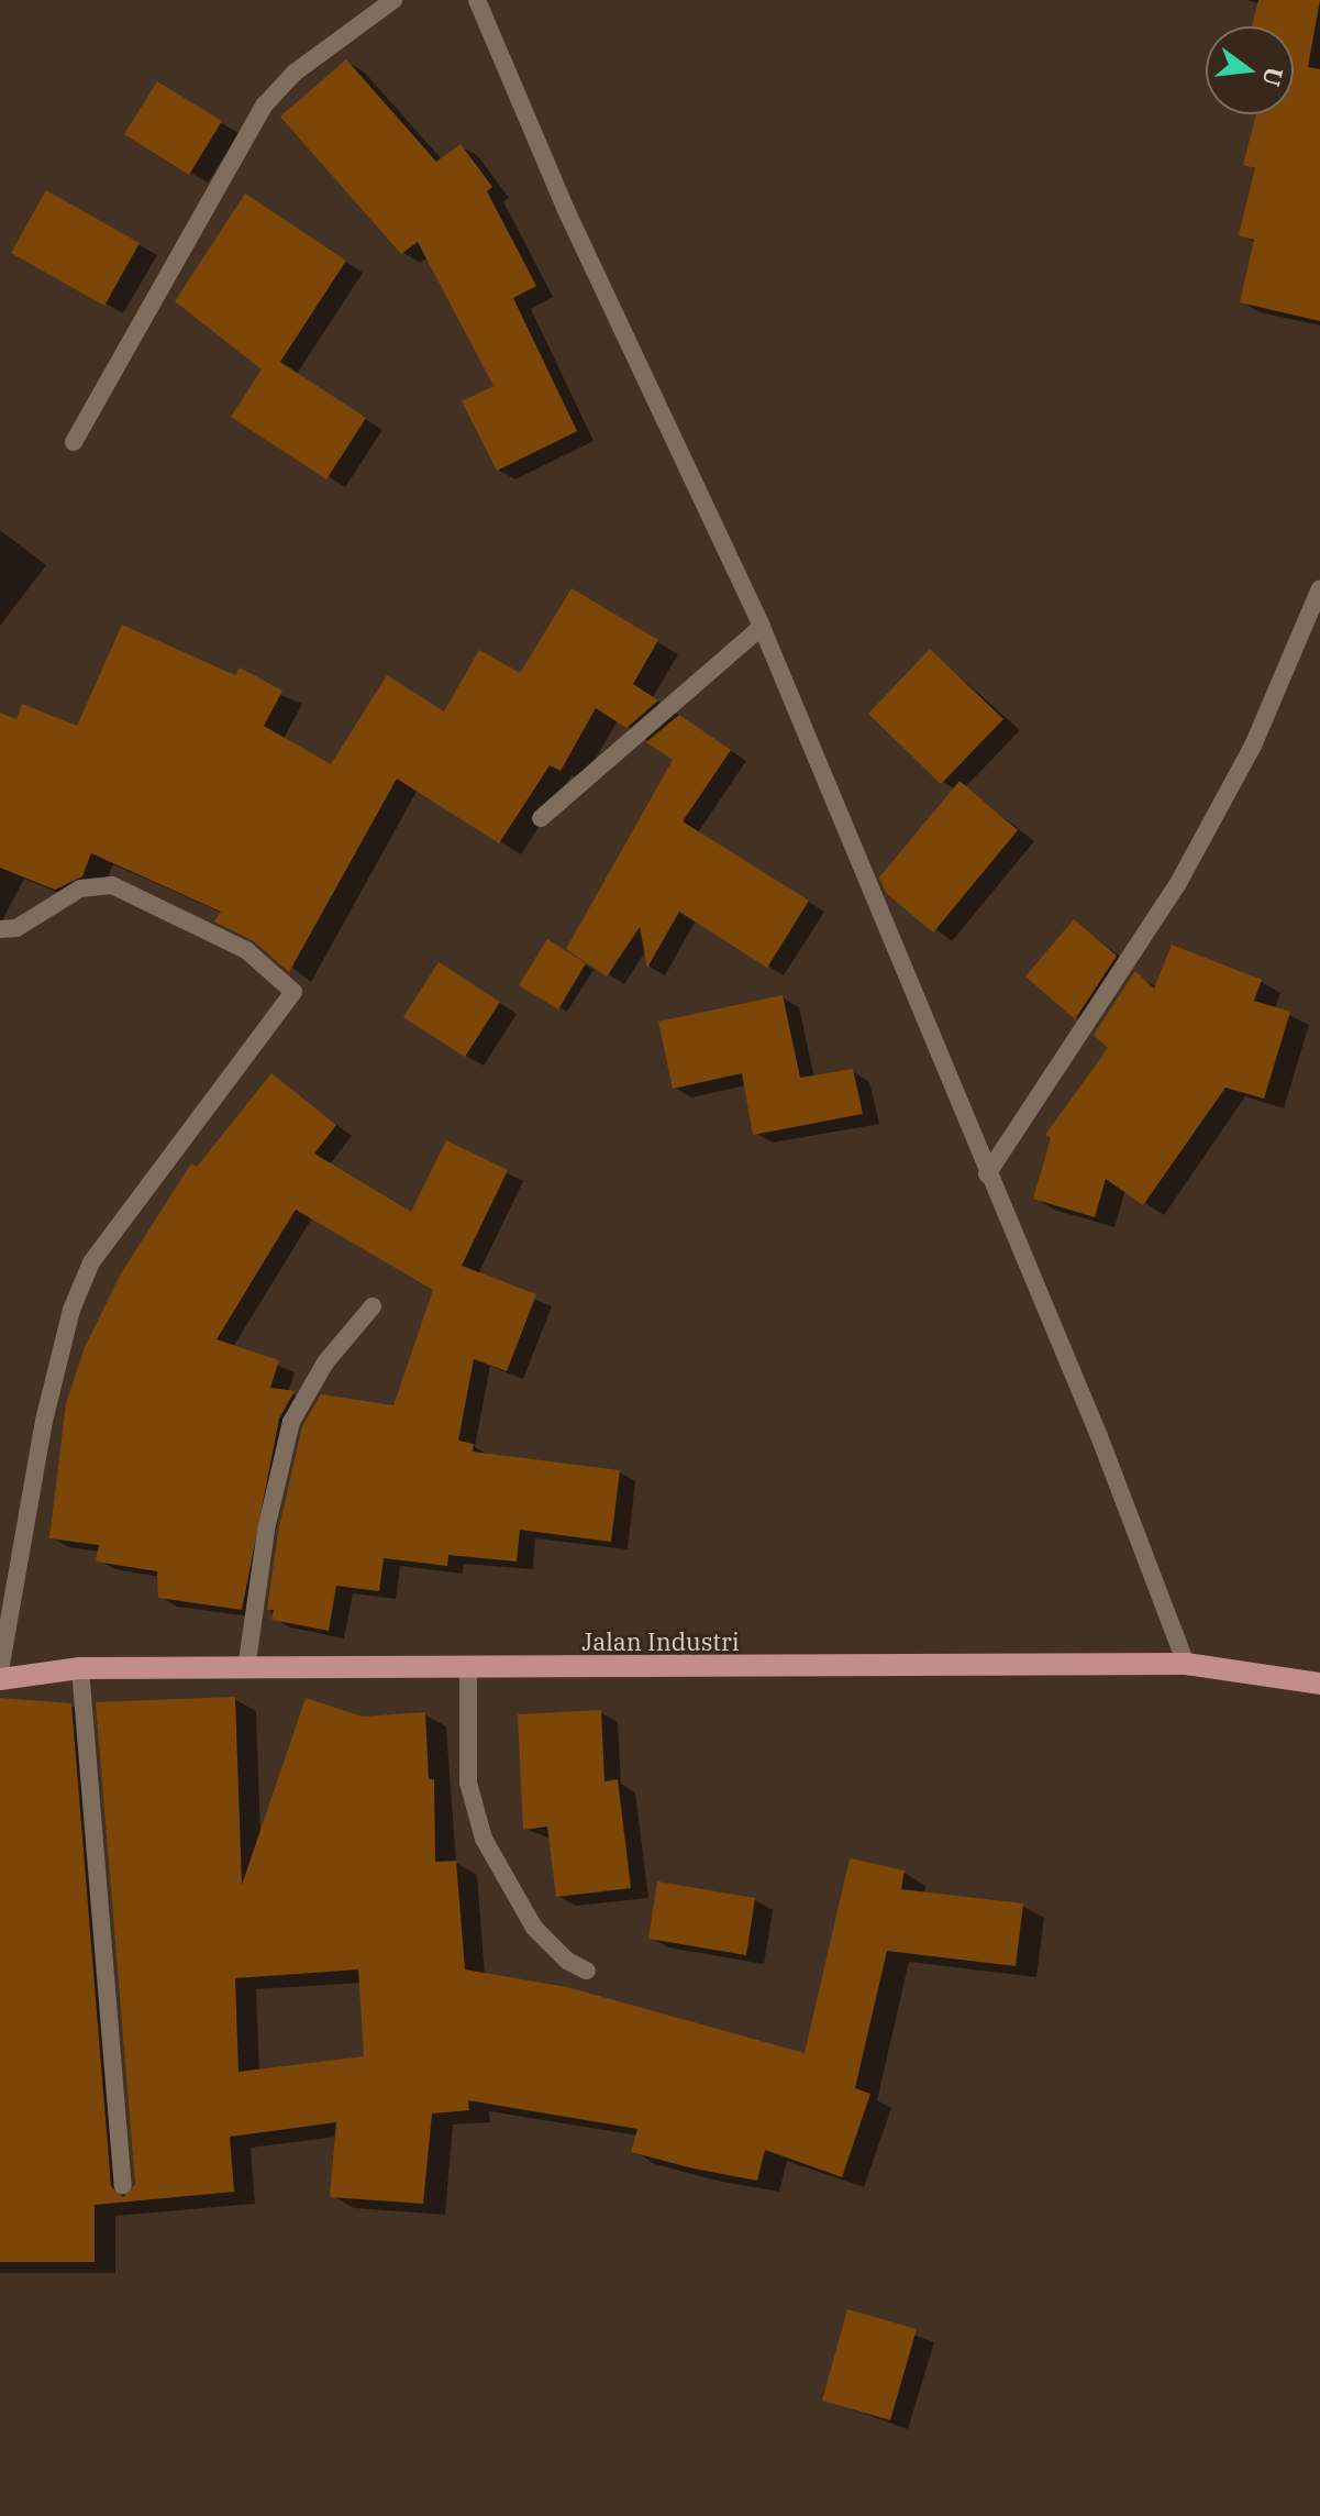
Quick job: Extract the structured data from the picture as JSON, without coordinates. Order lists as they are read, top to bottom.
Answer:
{
  "streets": {
    "main road": ["Jalan Industri"]
  },
  "north": "right"
}
